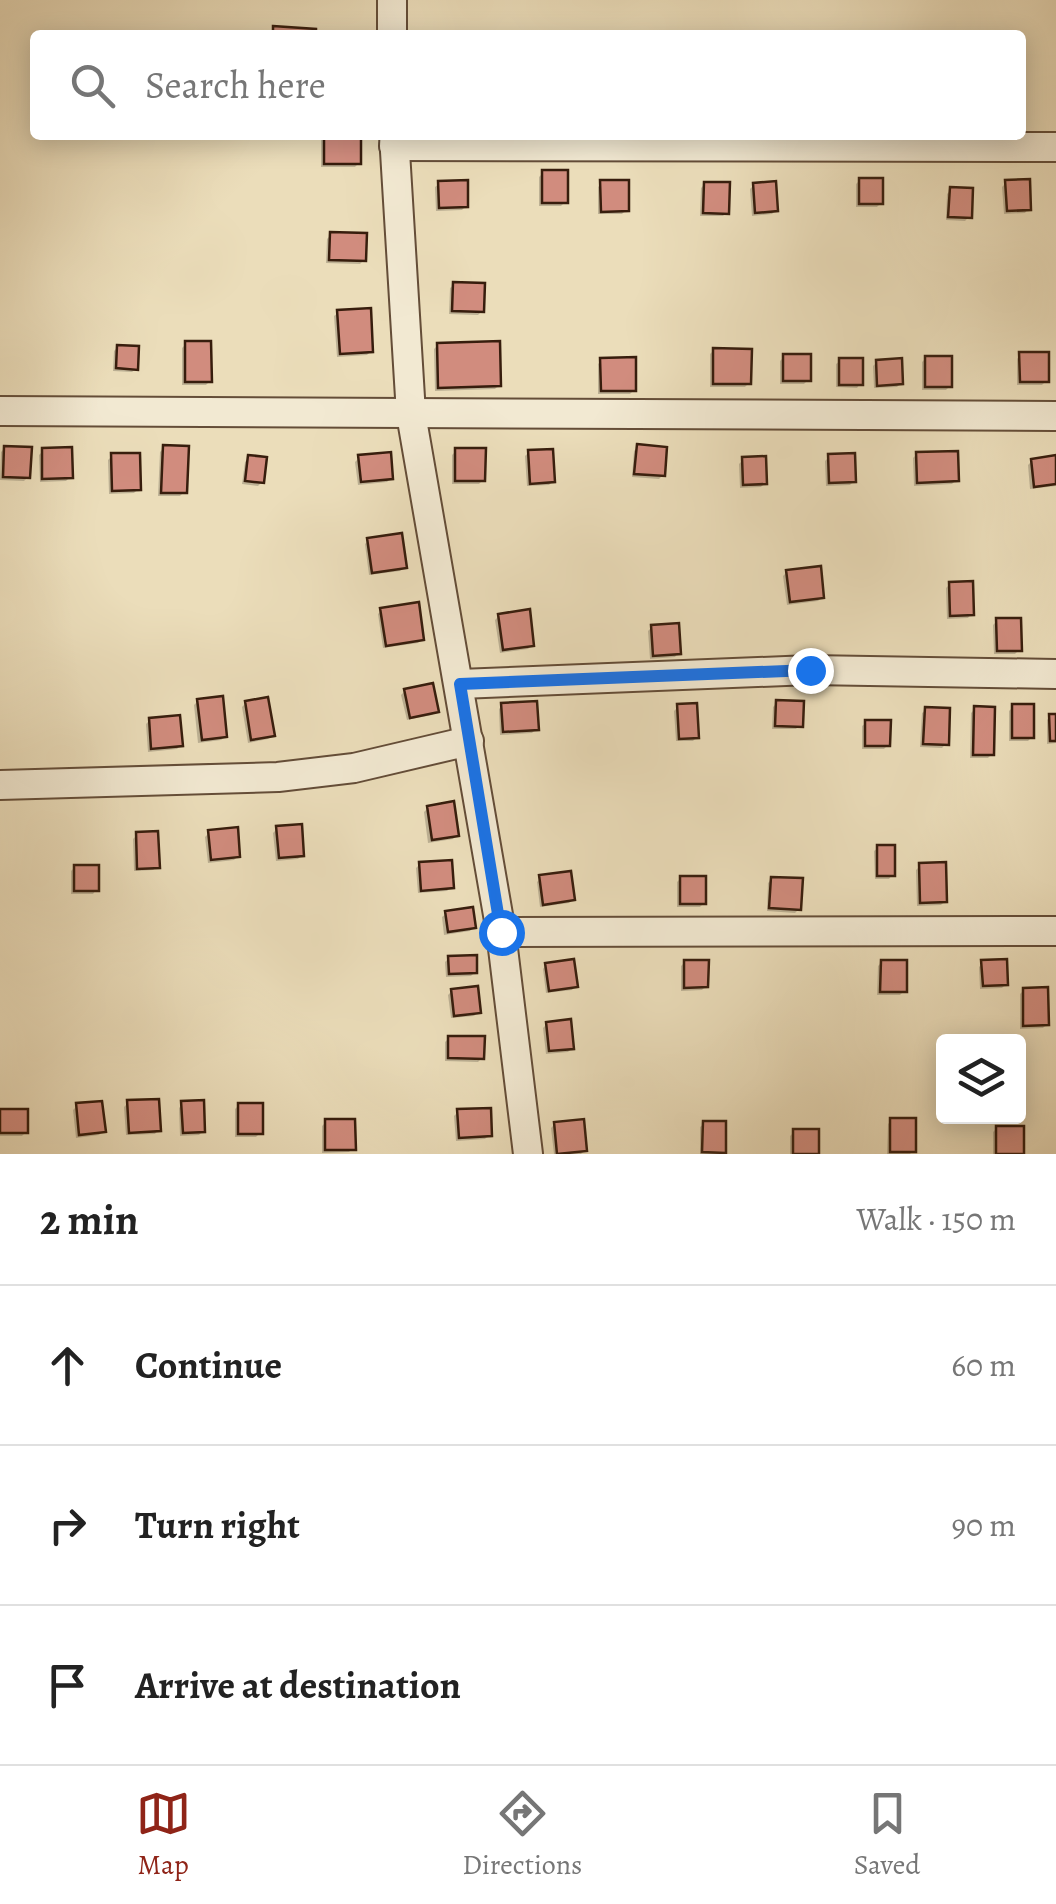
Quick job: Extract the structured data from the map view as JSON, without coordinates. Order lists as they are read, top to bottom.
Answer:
{
  "page": {
    "search": "Search here",
    "heading": ["2 min", "Walk · 150 m"],
    "list": [
      ["Continue", "60 m"],
      ["Turn right", "90 m"],
      "Arrive at destination"
    ],
    "nav": ["Map", "Directions", "Saved"]
  }
}
